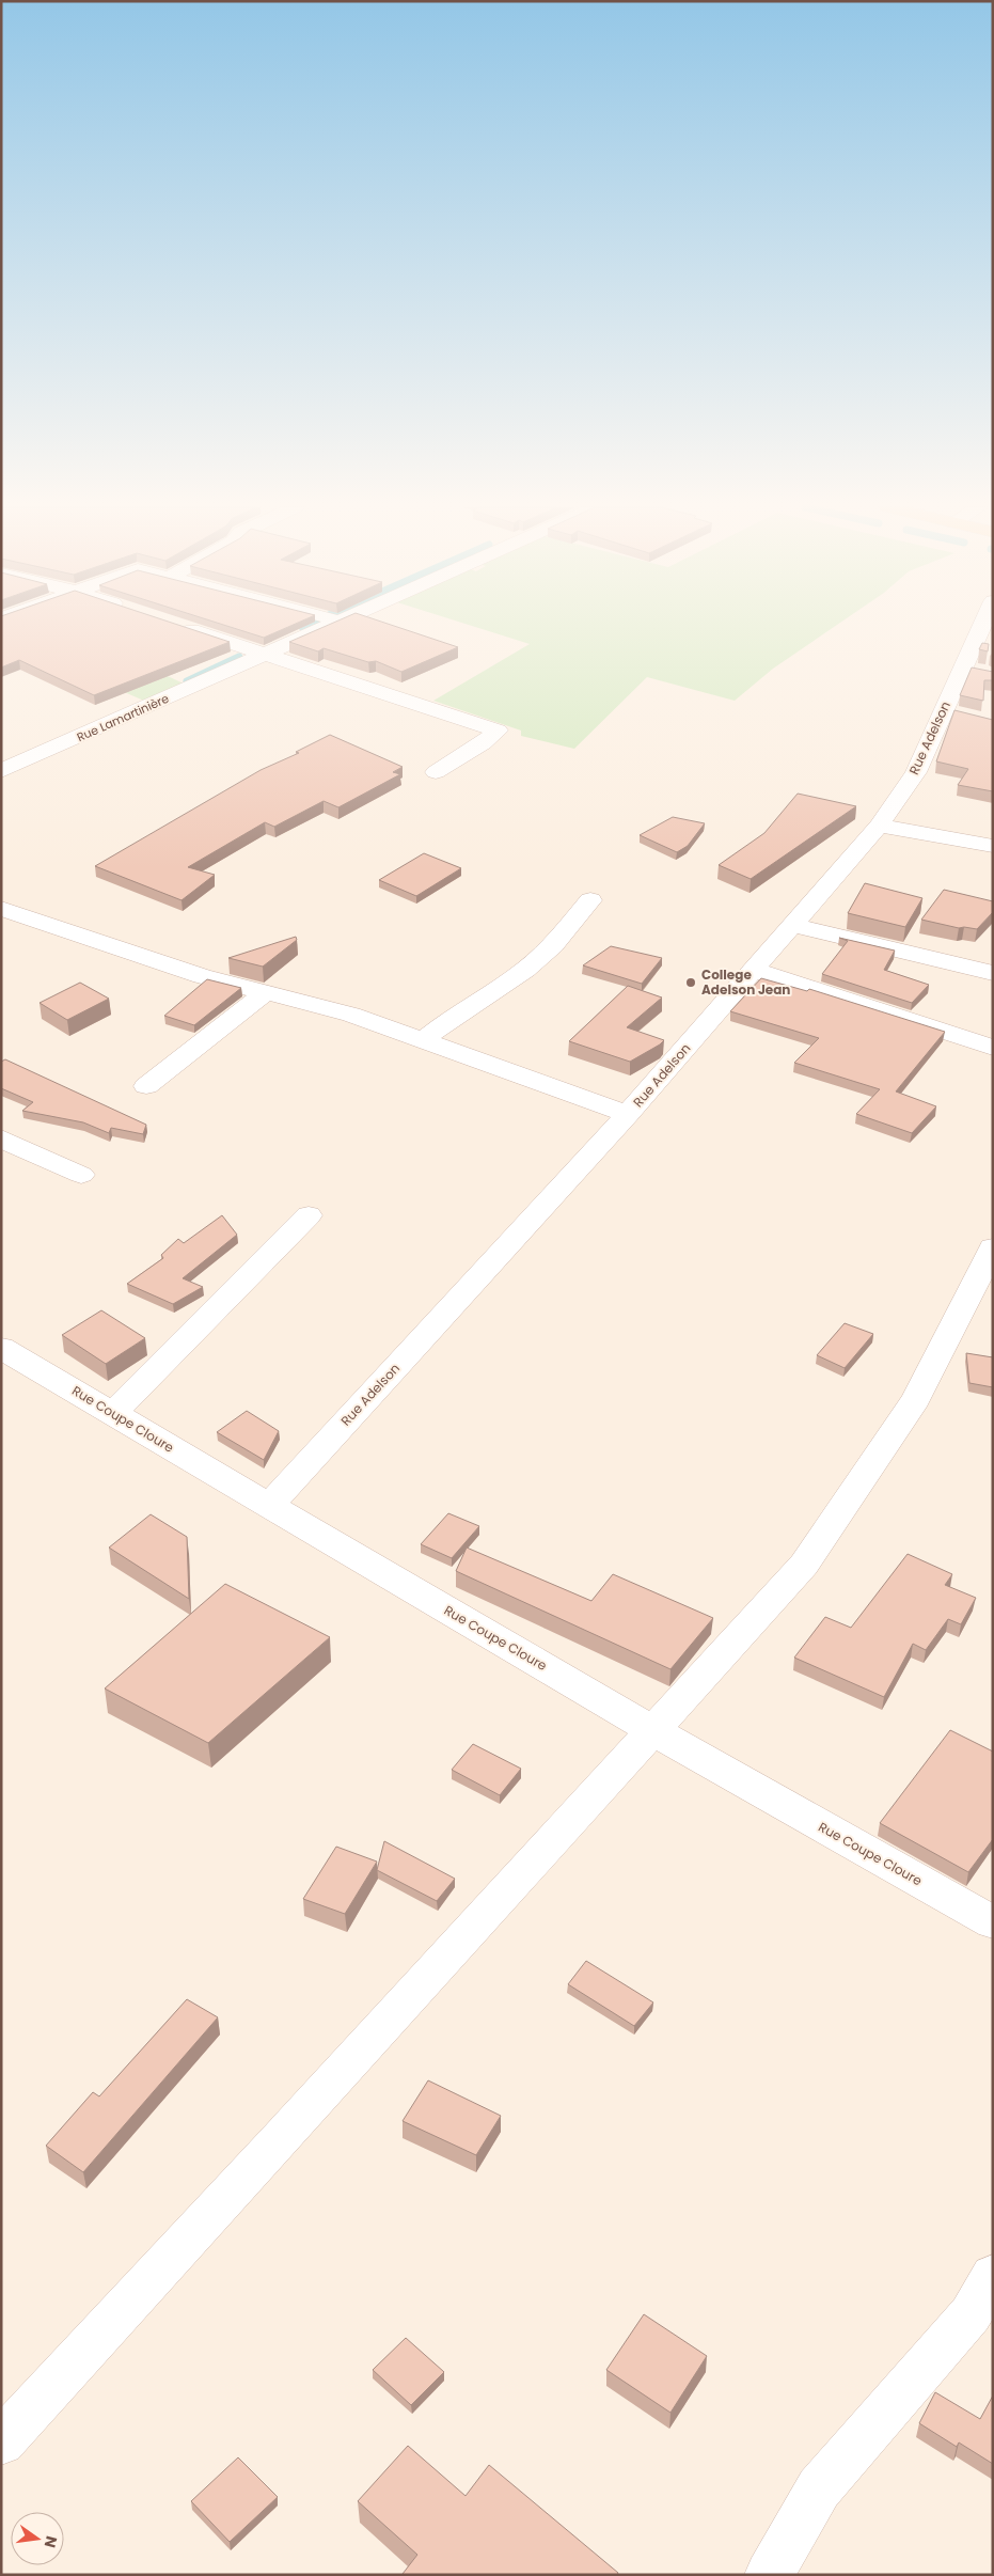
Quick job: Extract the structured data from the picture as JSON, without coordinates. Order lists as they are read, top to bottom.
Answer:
{
  "streets": {
    "street": ["Rue Lamartinière", "Rue Adelson", "Rue Coupe Cloure"]
  },
  "crossings": [
    ["Rue Adelson", "Rue Coupe Cloure"]
  ],
  "places": ["College Adelson Jean"],
  "north": "right"
}
